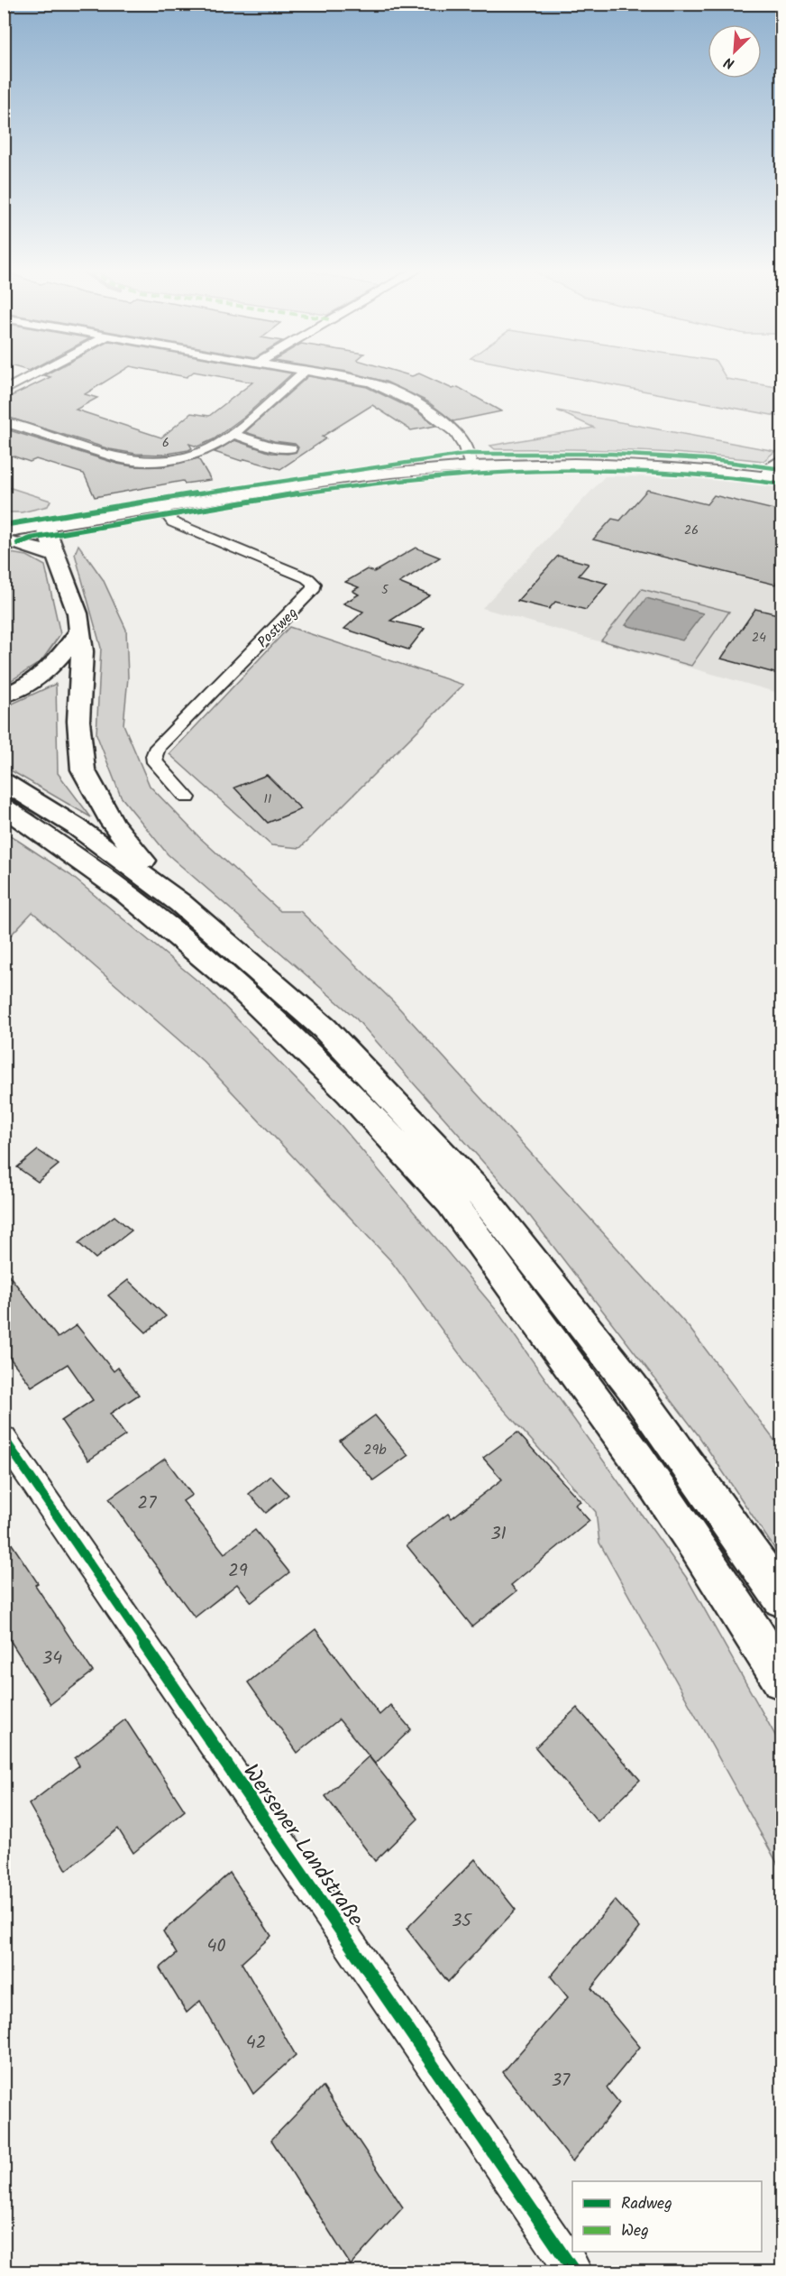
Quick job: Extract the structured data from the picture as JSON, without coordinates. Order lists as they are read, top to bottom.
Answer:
{
  "streets": {
    "street": ["Postweg", "Wersener Landstraße"]
  },
  "house_numbers": [
    "6",
    "26",
    "5",
    "24",
    "11",
    "29b",
    "27",
    "31",
    "29",
    "34",
    "35",
    "40",
    "42",
    "37"
  ],
  "legend": ["Radweg", "Weg"],
  "north": "bottom left"
}
